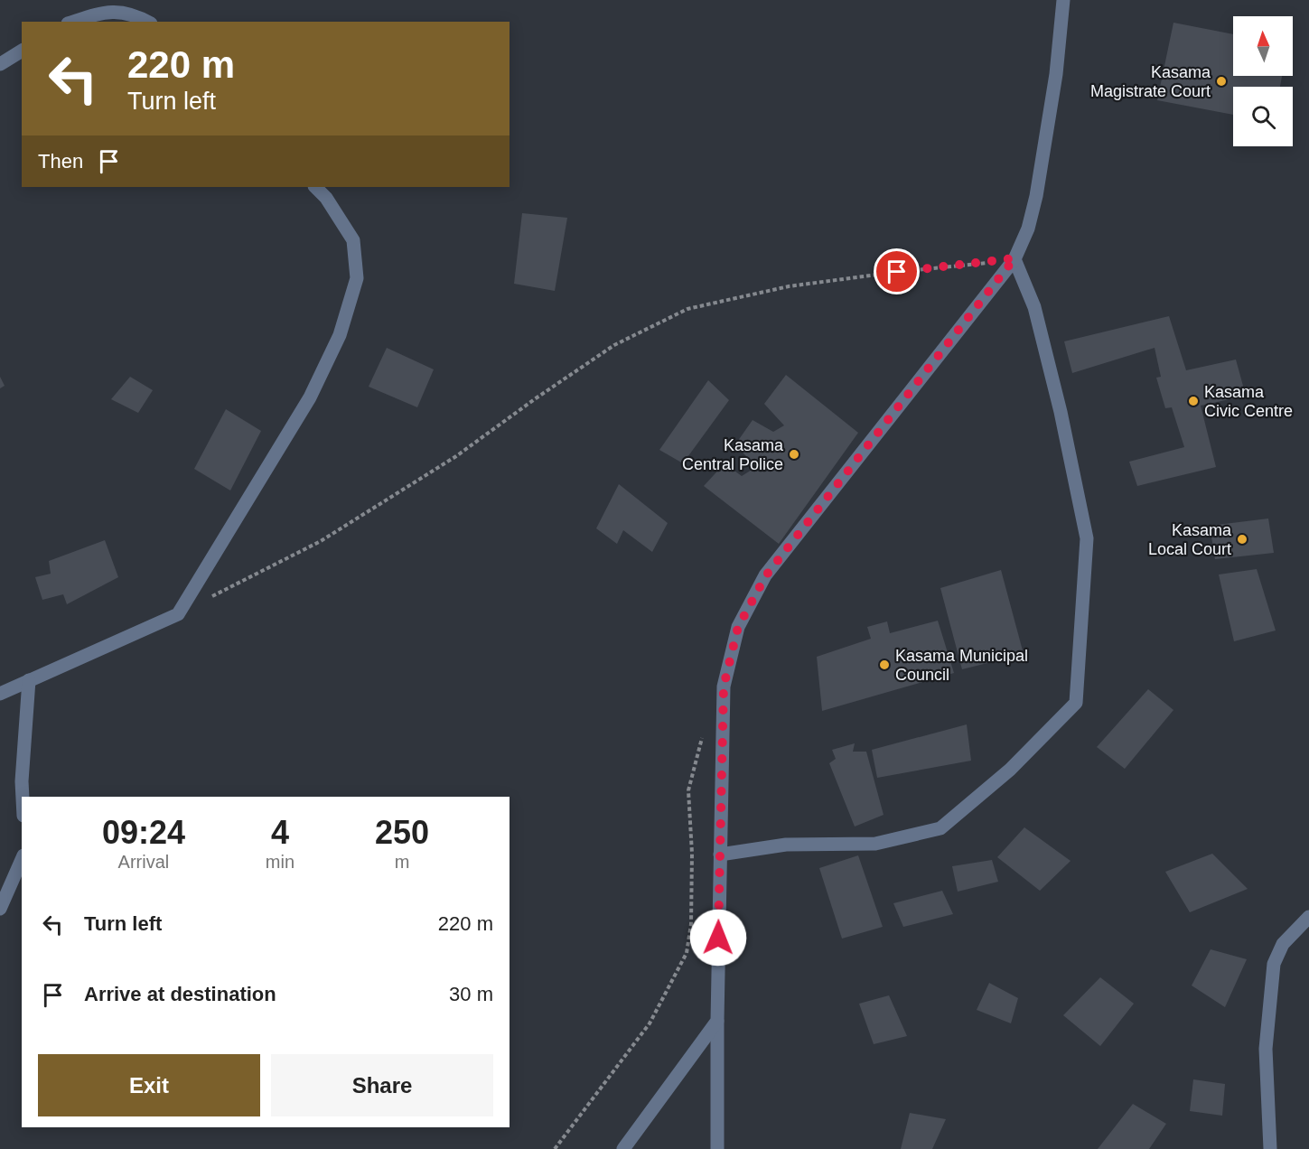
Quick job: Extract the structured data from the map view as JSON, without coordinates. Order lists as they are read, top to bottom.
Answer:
{
  "places": [
    "Kasama Magistrate Court",
    "Kasama Civic Centre",
    "Kasama Central Police",
    "Kasama Local Court",
    "Kasama Municipal Council"
  ],
  "north": "top",
  "page": {
    "turn": ["220 m", "Turn left"],
    "then": "Then",
    "eta": [
      "09:24",
      "Arrival",
      "4",
      "min",
      "250",
      "m"
    ],
    "list": [
      {
        "name": "Turn left",
        "value": "220 m"
      },
      {
        "name": "Arrive at destination",
        "value": "30 m"
      }
    ],
    "buttons": ["Exit", "Share"]
  }
}
